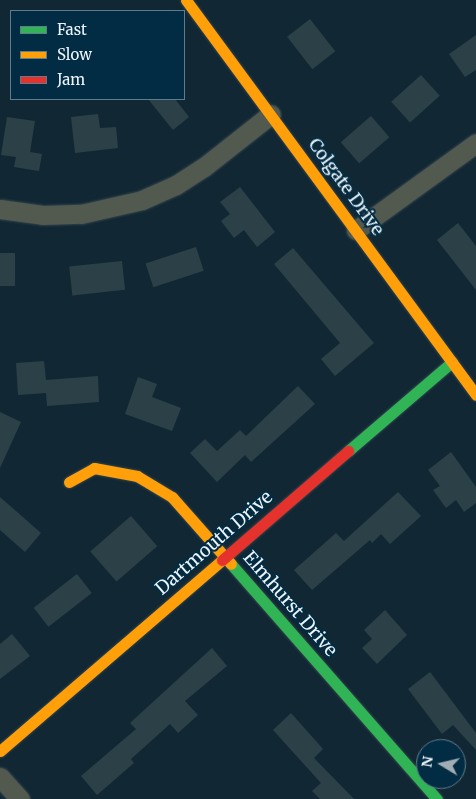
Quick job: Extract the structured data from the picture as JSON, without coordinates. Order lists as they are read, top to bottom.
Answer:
{
  "streets": {
    "street": ["Colgate Drive", "Dartmouth Drive", "Elmhurst Drive"]
  },
  "crossings": [
    ["Colgate Drive", "Dartmouth Drive"],
    ["Dartmouth Drive", "Elmhurst Drive"]
  ],
  "legend": ["Fast", "Slow", "Jam"],
  "north": "left"
}
